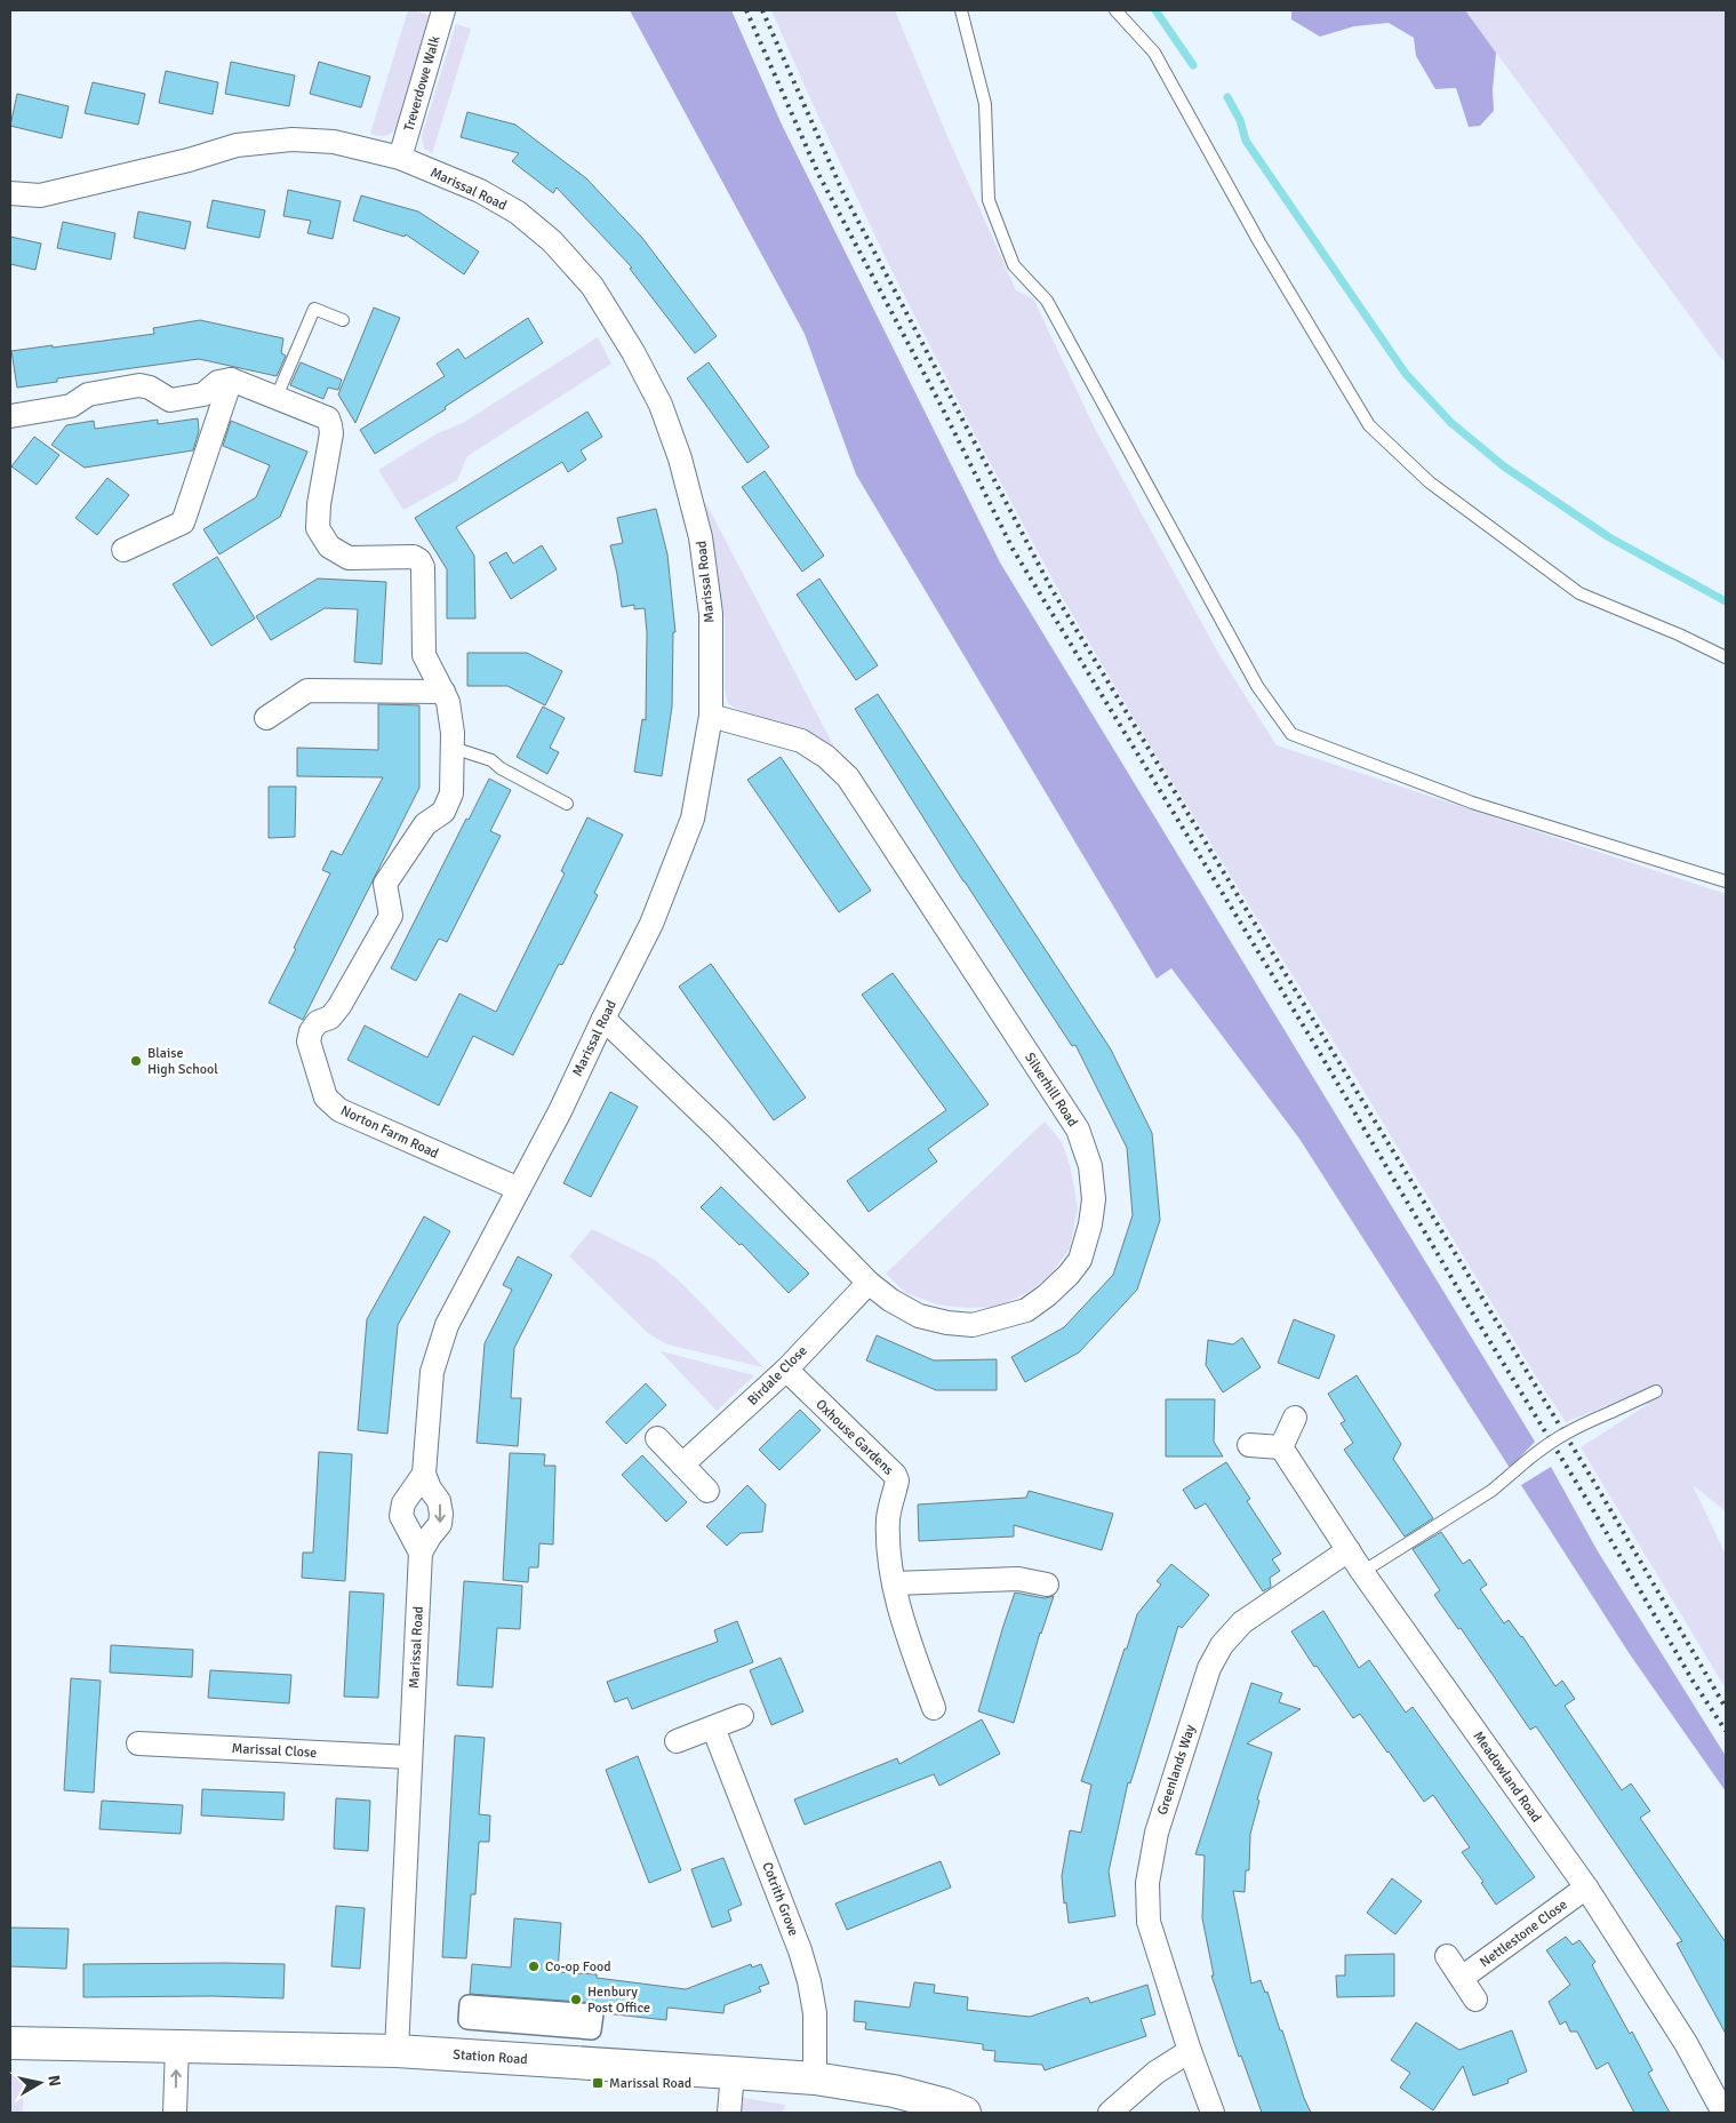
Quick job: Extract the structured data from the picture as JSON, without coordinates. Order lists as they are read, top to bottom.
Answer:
{
  "streets": {
    "main road": ["Station Road"],
    "street": [
      "Treverdowe Walk",
      "Marissal Road",
      "Silverhill Road",
      "Norton Farm Road",
      "Birdale Close",
      "Oxhouse Gardens",
      "Marissal Close",
      "Greenlands Way",
      "Meadowland Road",
      "Cotrith Grove",
      "Nettlestone Close"
    ]
  },
  "crossings": [
    ["Treverdowe Walk", "Marissal Road"],
    ["Marissal Road", "Silverhill Road"],
    ["Marissal Road", "Norton Farm Road"],
    ["Marissal Road", "Marissal Close"],
    ["Marissal Road", "Station Road"],
    ["Silverhill Road", "Birdale Close"],
    ["Birdale Close", "Oxhouse Gardens"],
    ["Greenlands Way", "Meadowland Road"],
    ["Meadowland Road", "Nettlestone Close"],
    ["Cotrith Grove", "Station Road"]
  ],
  "places": {
    "other": ["Blaise High School", "Co-op Food", "Henbury Post Office"],
    "transit": ["Marissal Road"]
  },
  "north": "right"
}
